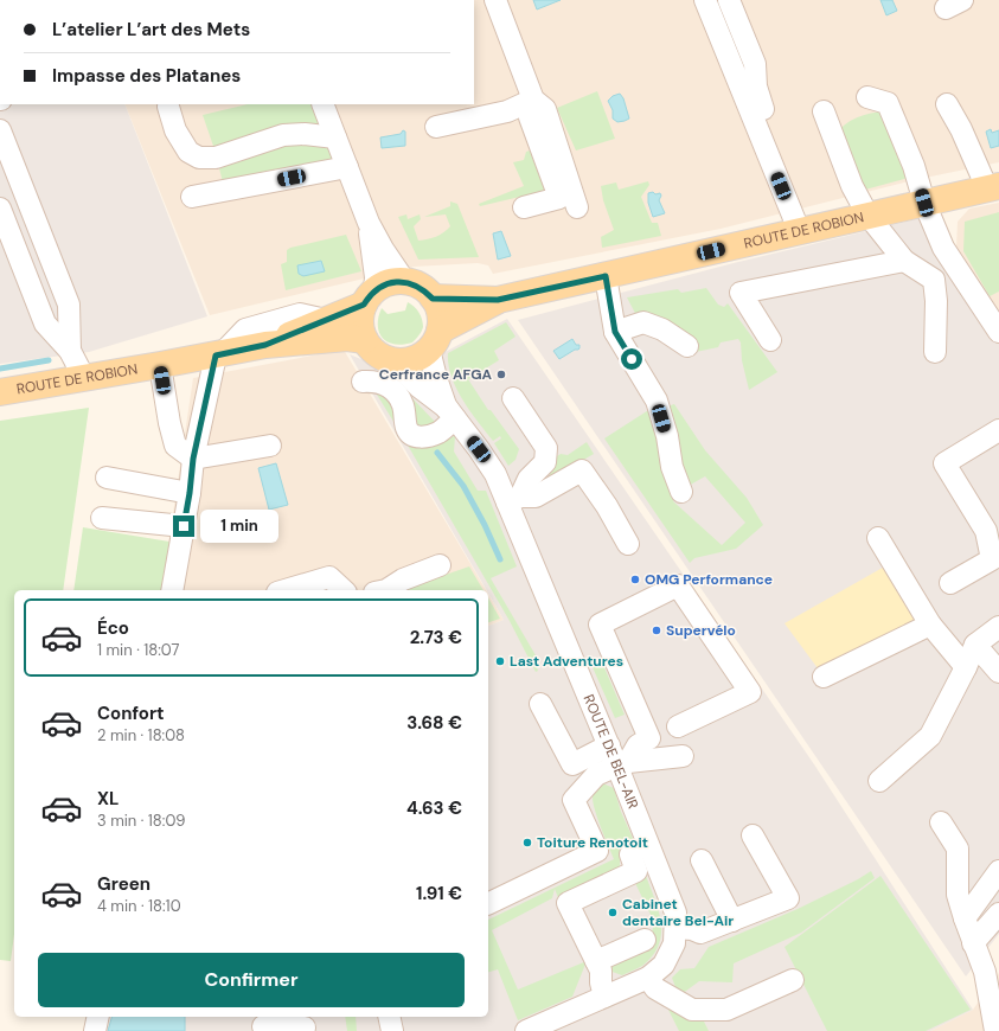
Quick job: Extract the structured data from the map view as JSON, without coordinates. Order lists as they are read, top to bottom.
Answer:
{
  "streets": {
    "main road": ["ROUTE DE ROBION"],
    "street": ["ROUTE DE BEL-AIR"]
  },
  "crossings": [
    ["ROUTE DE ROBION", "ROUTE DE BEL-AIR"]
  ],
  "places": [
    "Cerfrance AFGA",
    "OMG Performance",
    "Supervélo",
    "Last Adventures",
    "Toiture Renotoit",
    "Cabinet dentaire Bel-Air"
  ],
  "page": {
    "banner": ["L’atelier L’art des Mets", "Impasse des Platanes"],
    "bubble": "1 min",
    "list": [
      {
        "name": "Éco",
        "note": "1 min · 18:07",
        "value": "2.73 €"
      },
      {
        "name": "Confort",
        "note": "2 min · 18:08",
        "value": "3.68 €"
      },
      {
        "name": "XL",
        "note": "3 min · 18:09",
        "value": "4.63 €"
      },
      {
        "name": "Green",
        "note": "4 min · 18:10",
        "value": "1.91 €"
      }
    ],
    "buttons": "Confirmer"
  }
}
